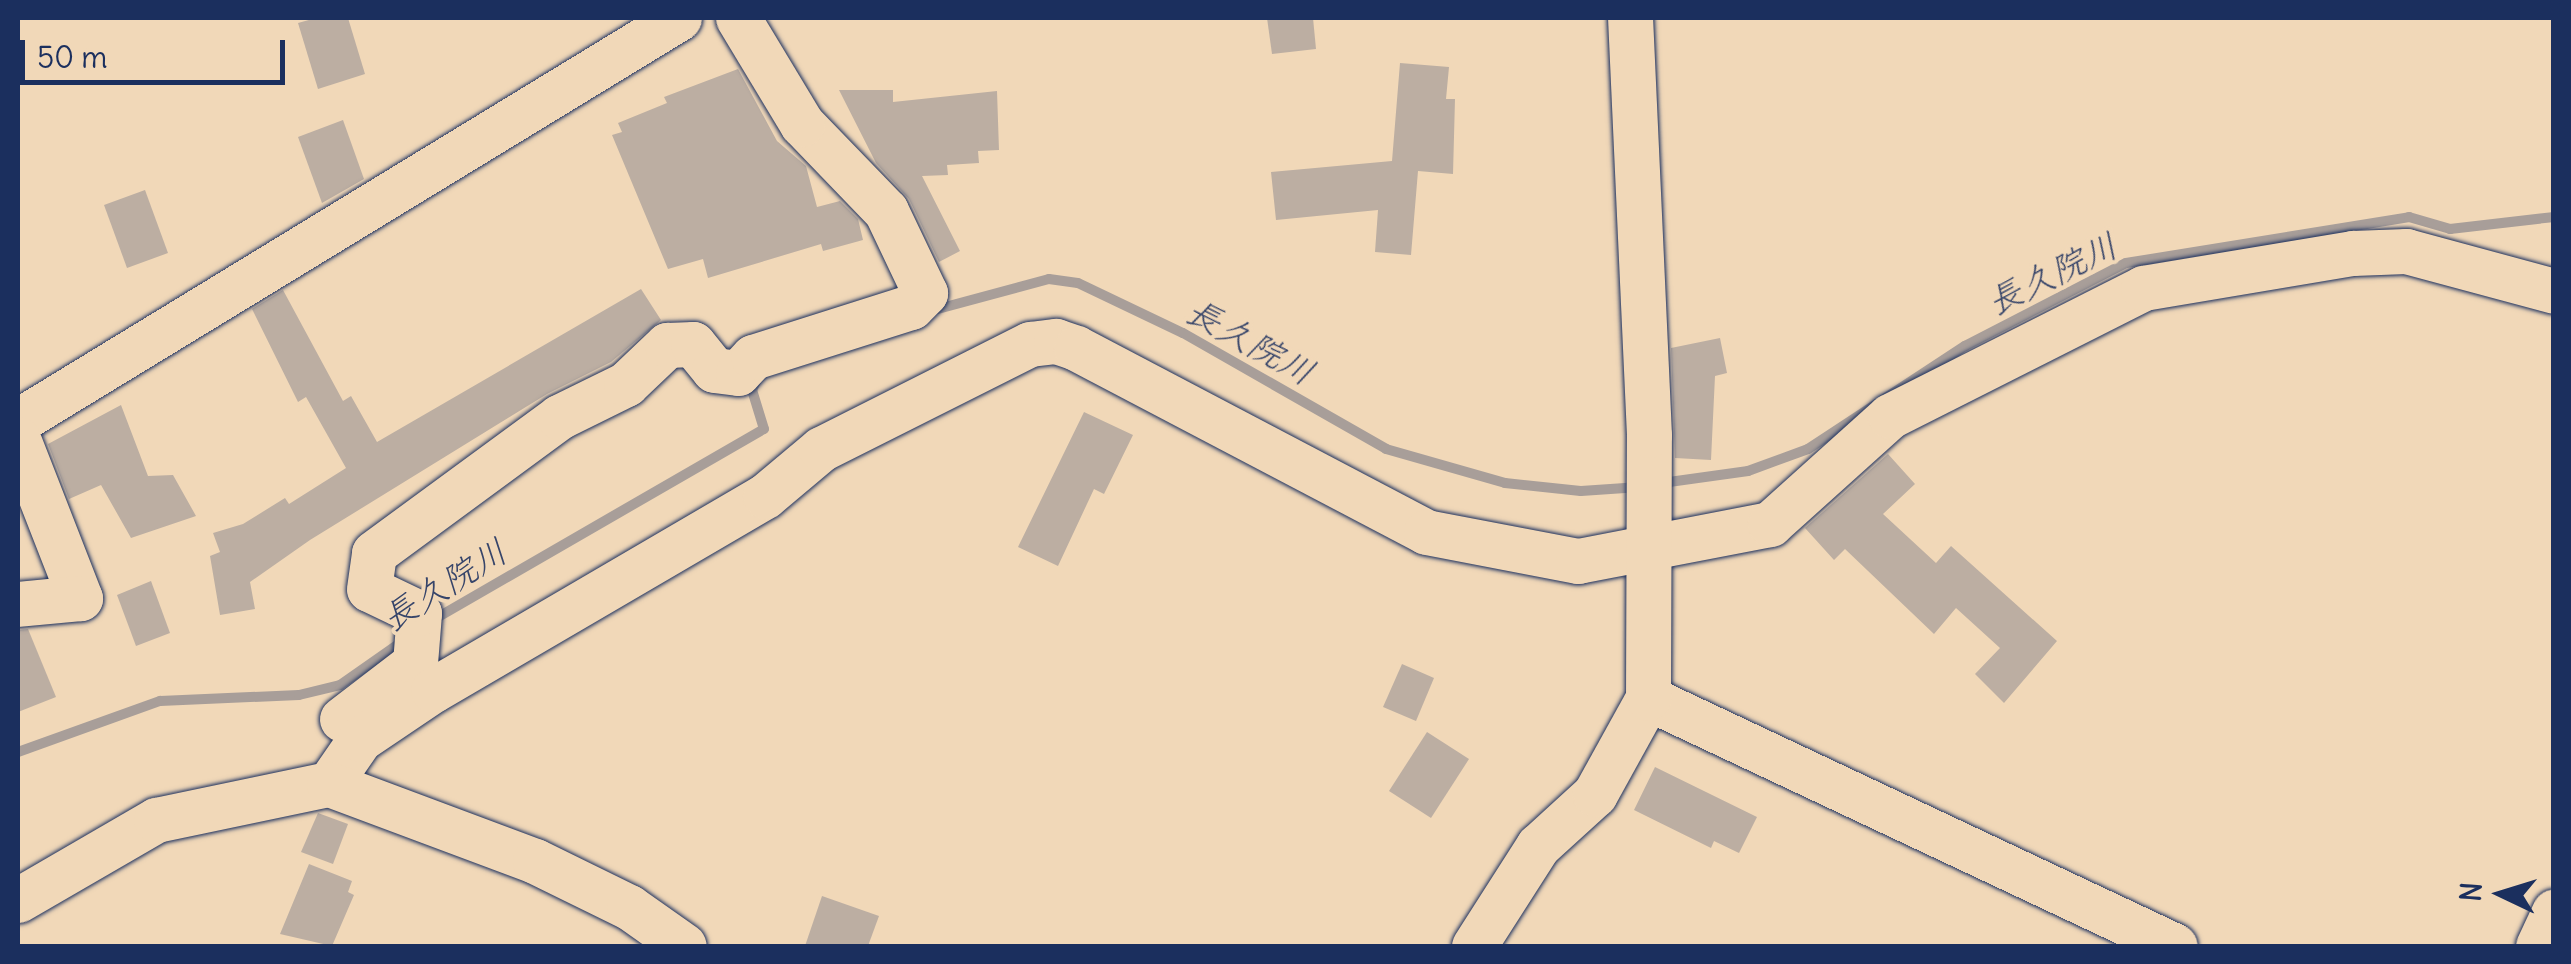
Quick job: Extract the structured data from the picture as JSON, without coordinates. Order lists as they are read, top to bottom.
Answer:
{
  "water": ["長久院川"],
  "scale_bar": "50 m",
  "north": "left"
}
